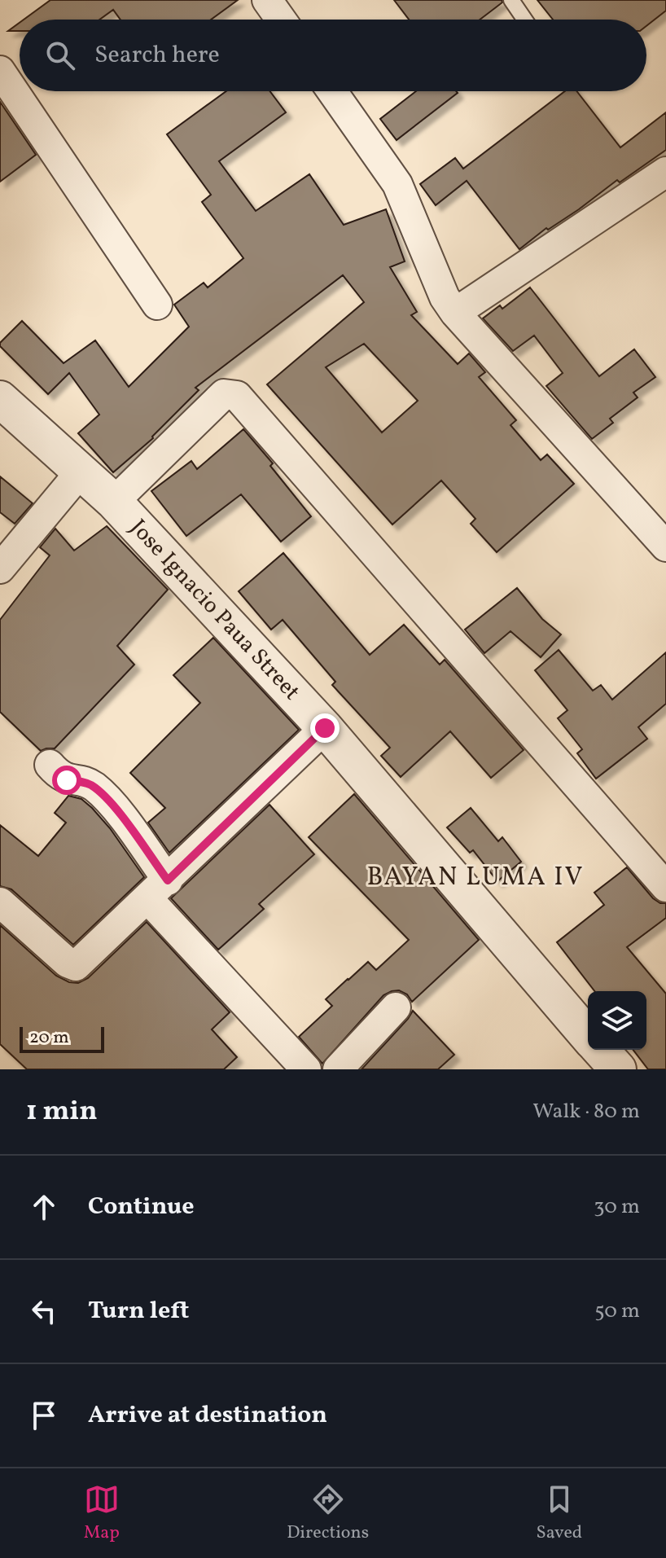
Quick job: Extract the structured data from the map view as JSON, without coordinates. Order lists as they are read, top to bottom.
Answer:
{
  "streets": {
    "street": ["Jose Ignacio Paua Street"]
  },
  "districts": ["BAYAN LUMA IV"],
  "scale_bar": "20 m",
  "page": {
    "search": "Search here",
    "scale": "20 m",
    "heading": ["1 min", "Walk · 80 m"],
    "list": [
      ["Continue", "30 m"],
      ["Turn left", "50 m"],
      "Arrive at destination"
    ],
    "nav": ["Map", "Directions", "Saved"]
  }
}
